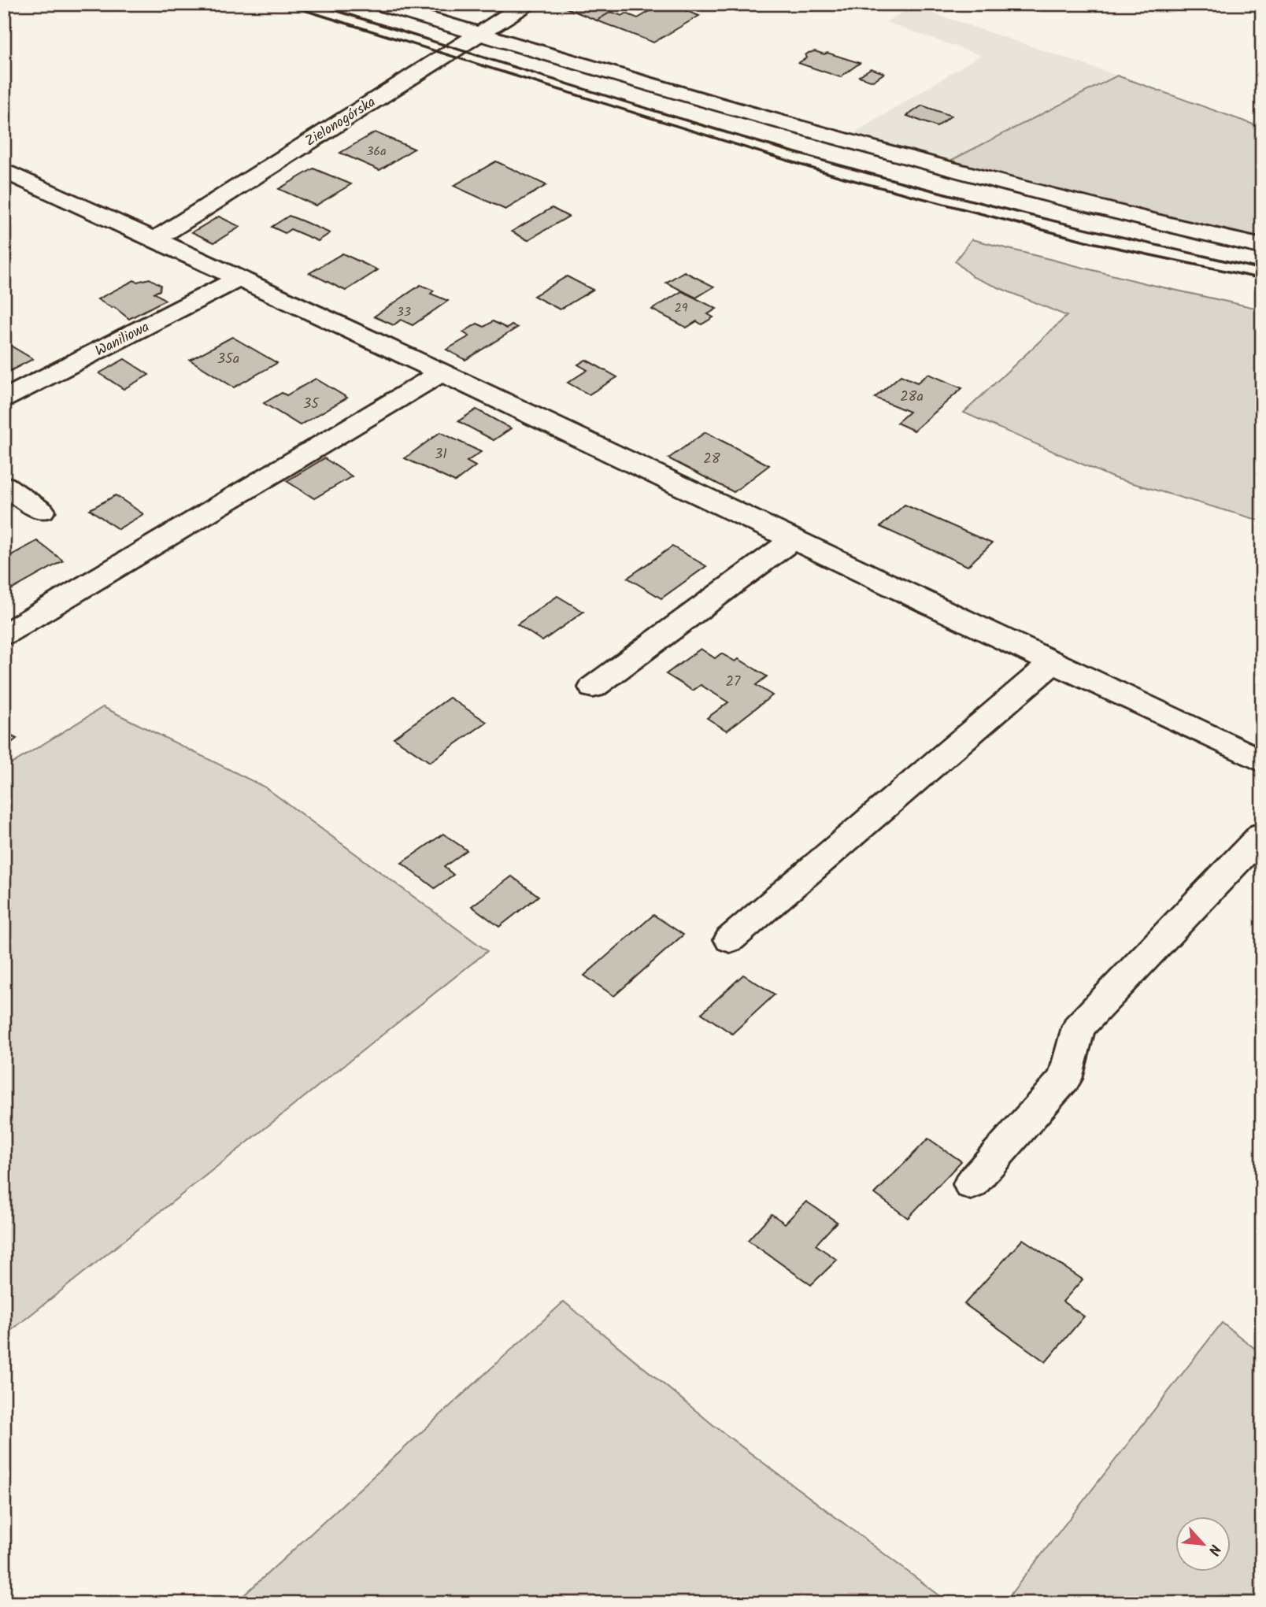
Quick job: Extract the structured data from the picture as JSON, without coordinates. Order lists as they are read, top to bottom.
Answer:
{
  "streets": {
    "street": ["Zielonogórska", "Waniliowa"]
  },
  "house_numbers": [
    "36a",
    "29",
    "33",
    "35a",
    "28a",
    "35",
    "31",
    "28",
    "27"
  ],
  "north": "bottom right"
}
